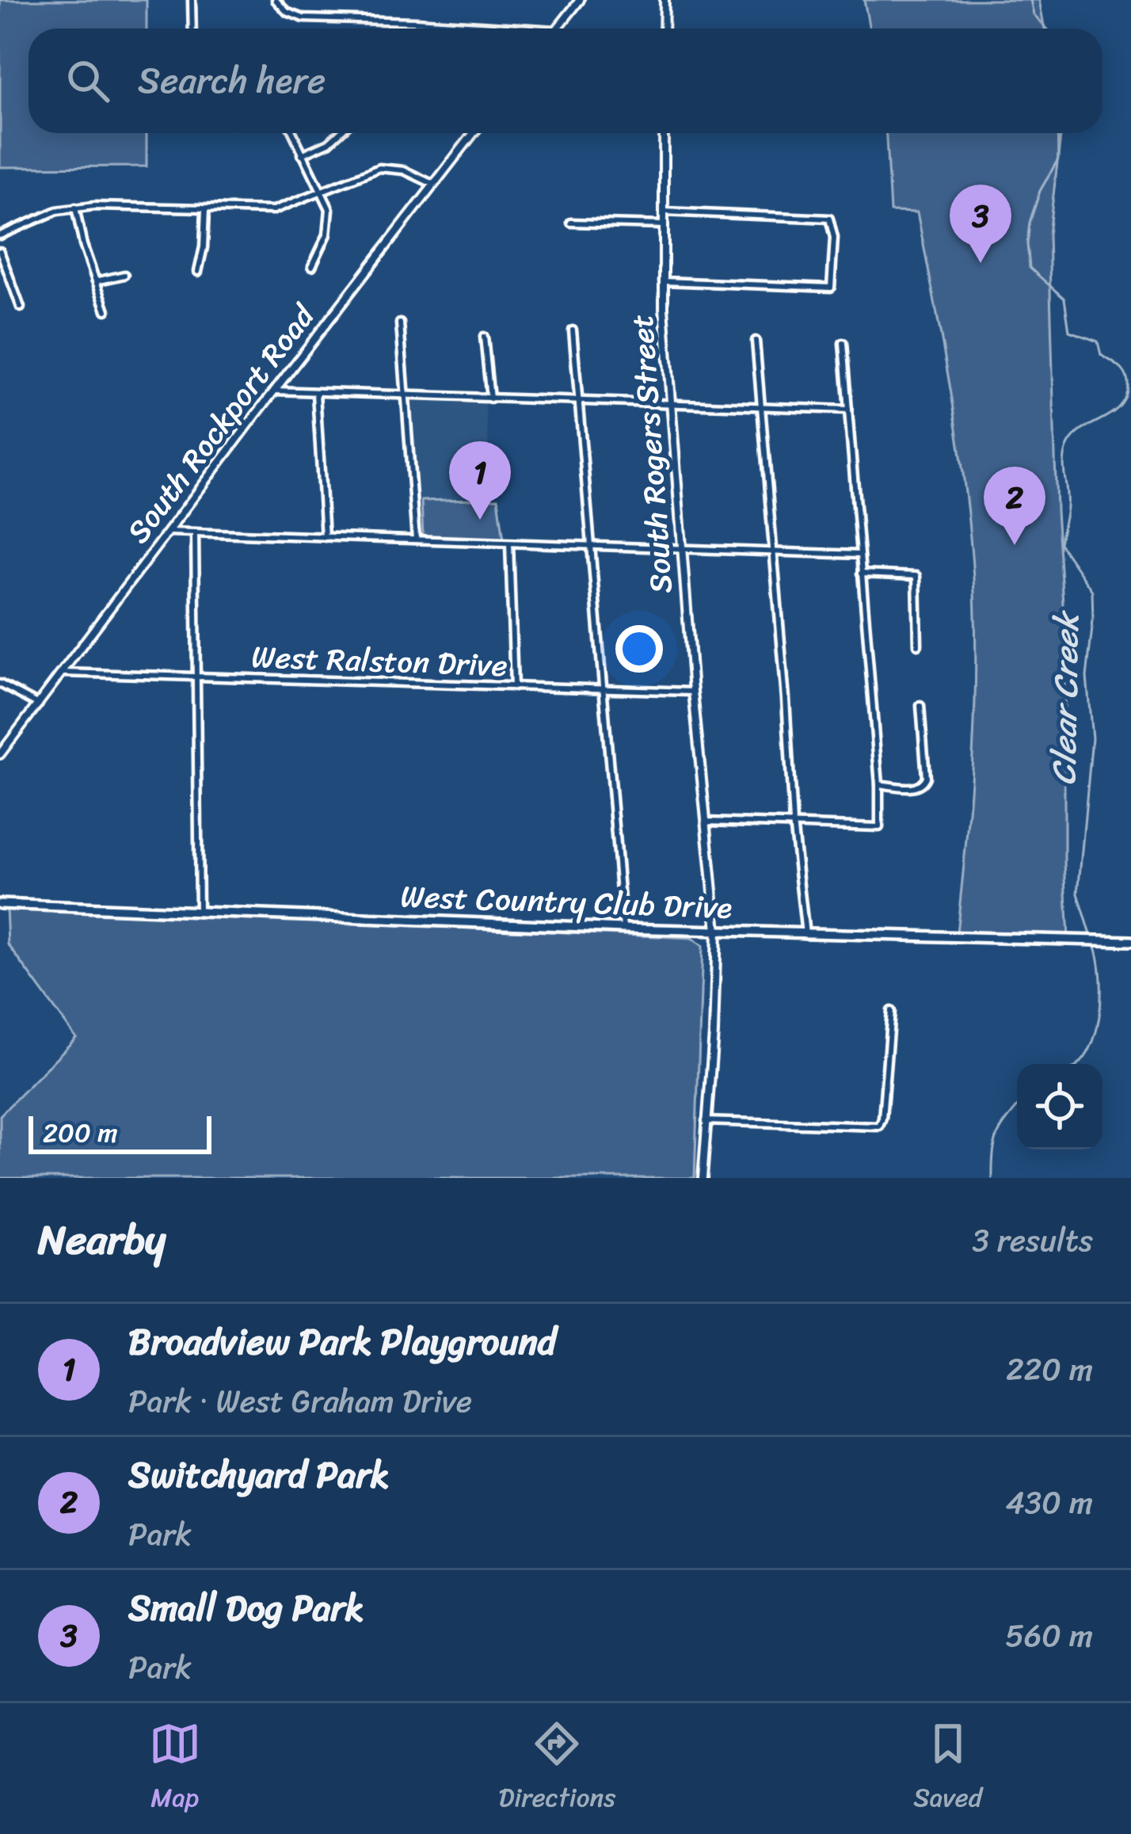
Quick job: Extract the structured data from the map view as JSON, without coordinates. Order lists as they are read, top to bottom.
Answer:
{
  "streets": {
    "main road": ["West Country Club Drive"],
    "street": ["South Rockport Road", "South Rogers Street", "West Ralston Drive"]
  },
  "crossings": [
    ["South Rockport Road", "West Ralston Drive"],
    ["South Rogers Street", "West Ralston Drive"],
    ["South Rogers Street", "West Country Club Drive"]
  ],
  "water": ["Clear Creek"],
  "scale_bar": "200 m",
  "page": {
    "search": "Search here",
    "pins": ["3", "1", "2"],
    "scale": "200 m",
    "heading": ["Nearby", "3 results"],
    "list": [
      {
        "mark": "1",
        "name": "Broadview Park Playground",
        "note": "Park · West Graham Drive",
        "value": "220 m"
      },
      {
        "mark": "2",
        "name": "Switchyard Park",
        "note": "Park",
        "value": "430 m"
      },
      {
        "mark": "3",
        "name": "Small Dog Park",
        "note": "Park",
        "value": "560 m"
      }
    ],
    "nav": ["Map", "Directions", "Saved"]
  }
}
